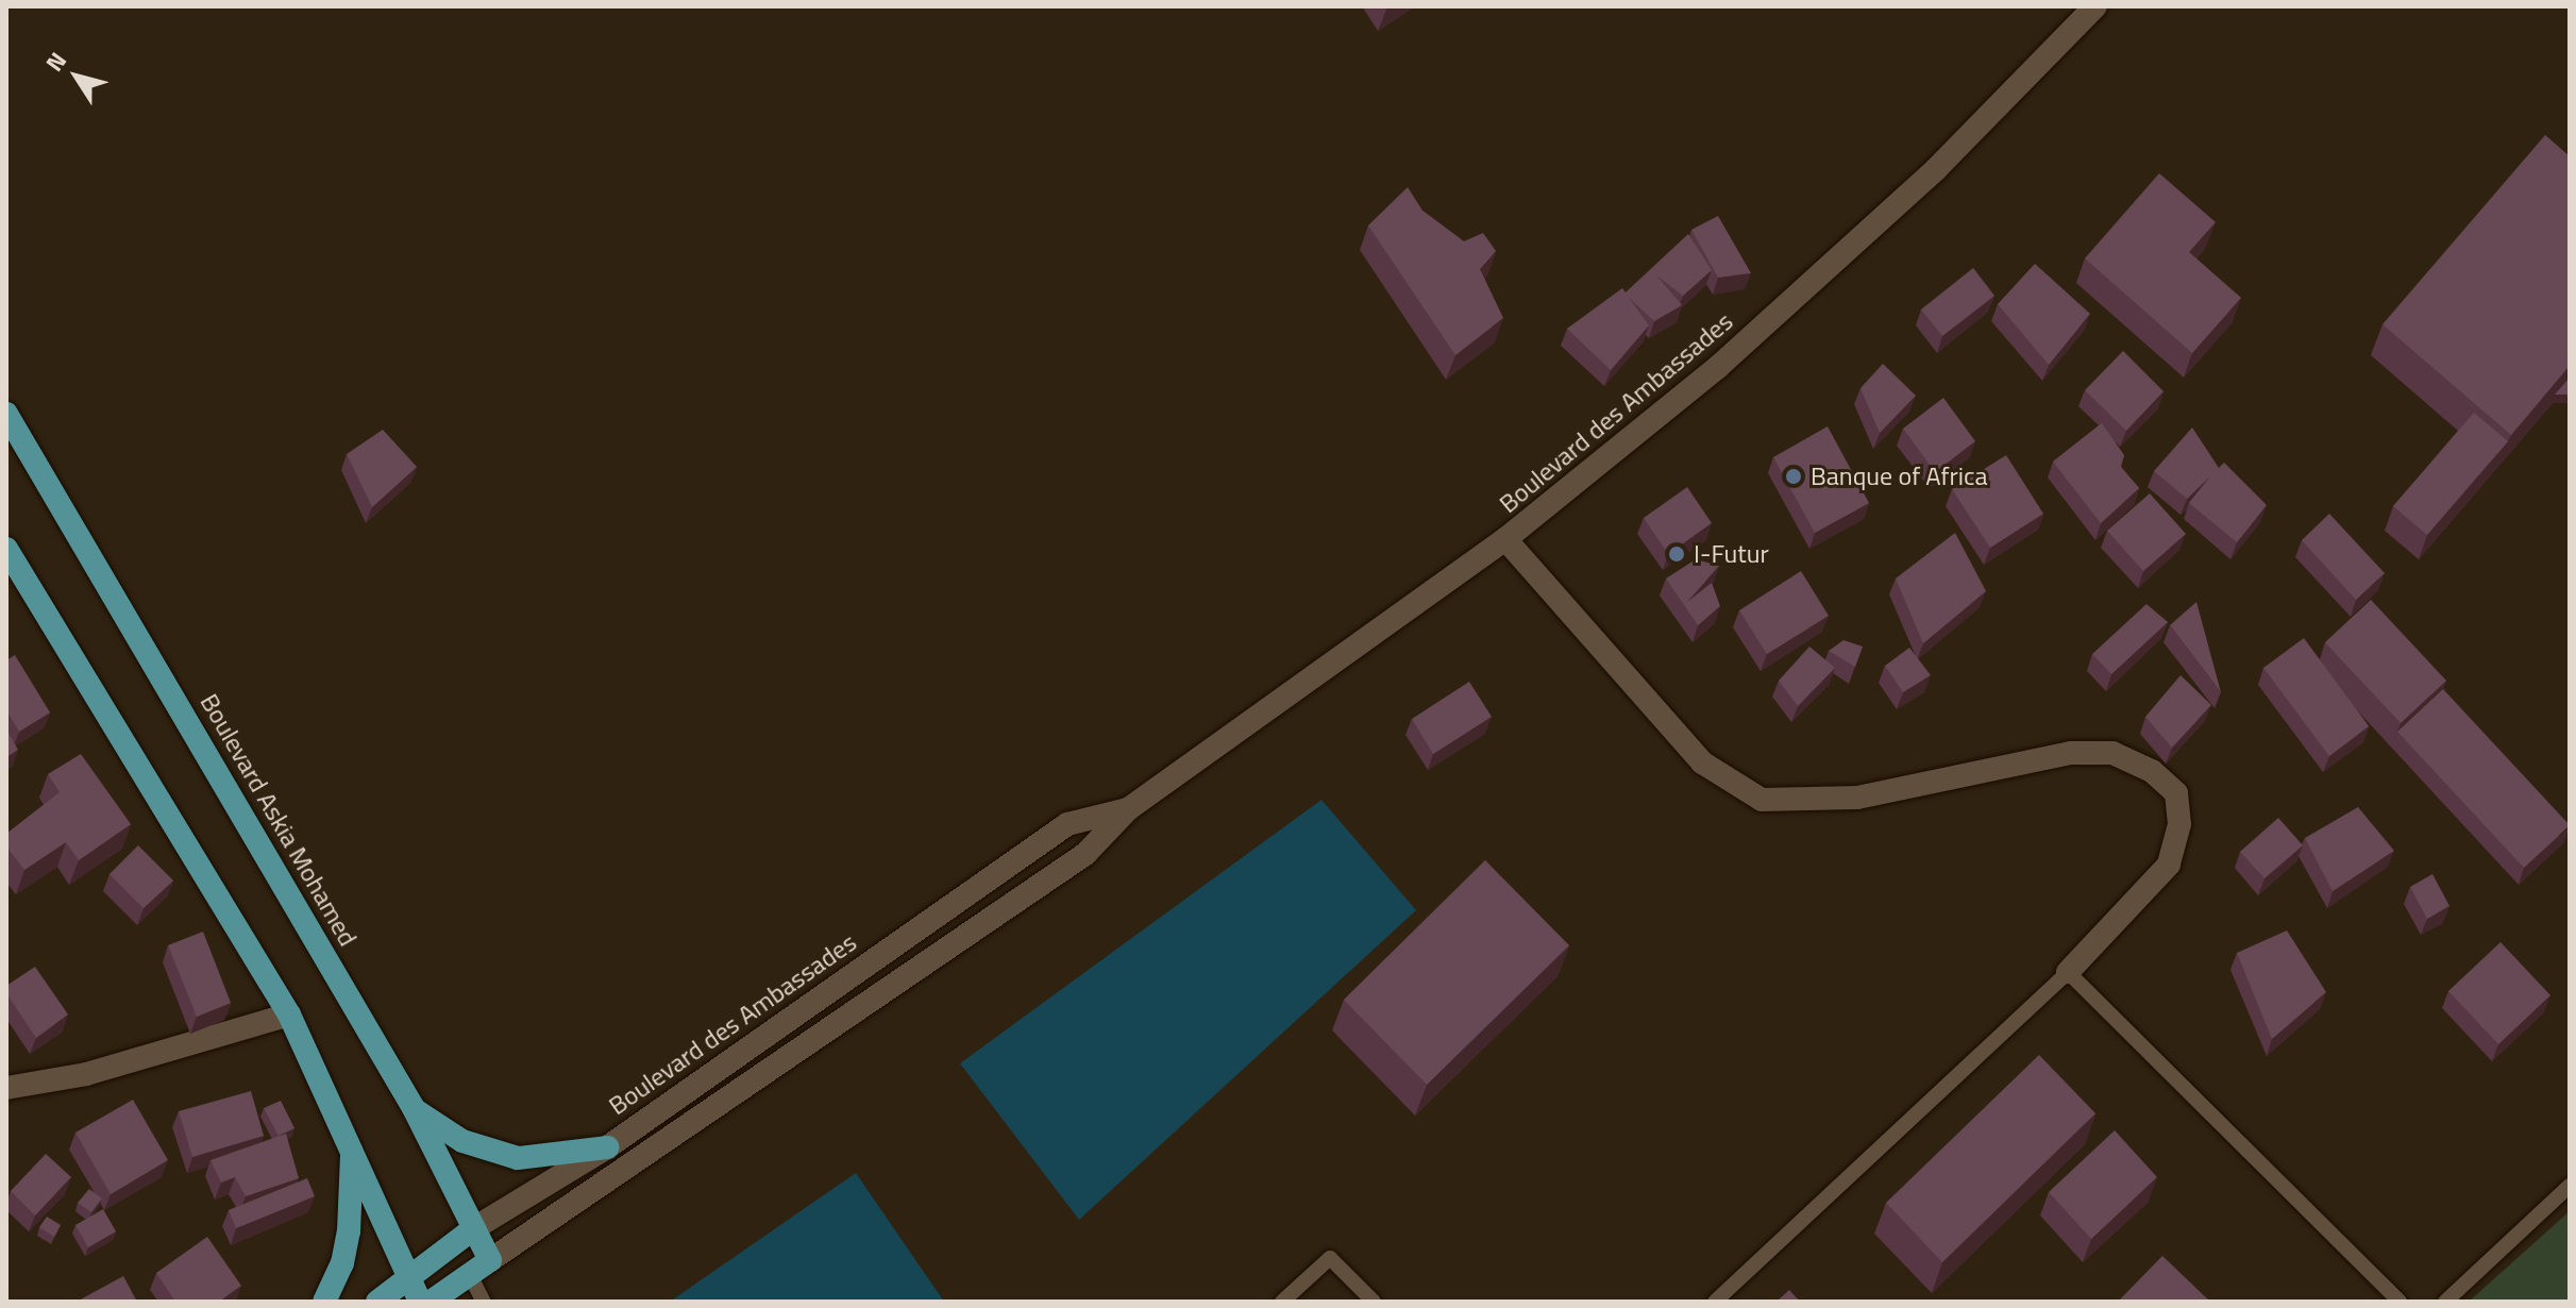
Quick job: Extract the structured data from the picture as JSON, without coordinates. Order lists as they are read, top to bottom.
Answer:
{
  "streets": {
    "main road": ["Boulevard des Ambassades", "Boulevard Askia Mohamed"]
  },
  "crossings": [
    ["Boulevard des Ambassades", "Boulevard Askia Mohamed"]
  ],
  "places": ["Banque of Africa", "I-Futur"],
  "north": "top left"
}
